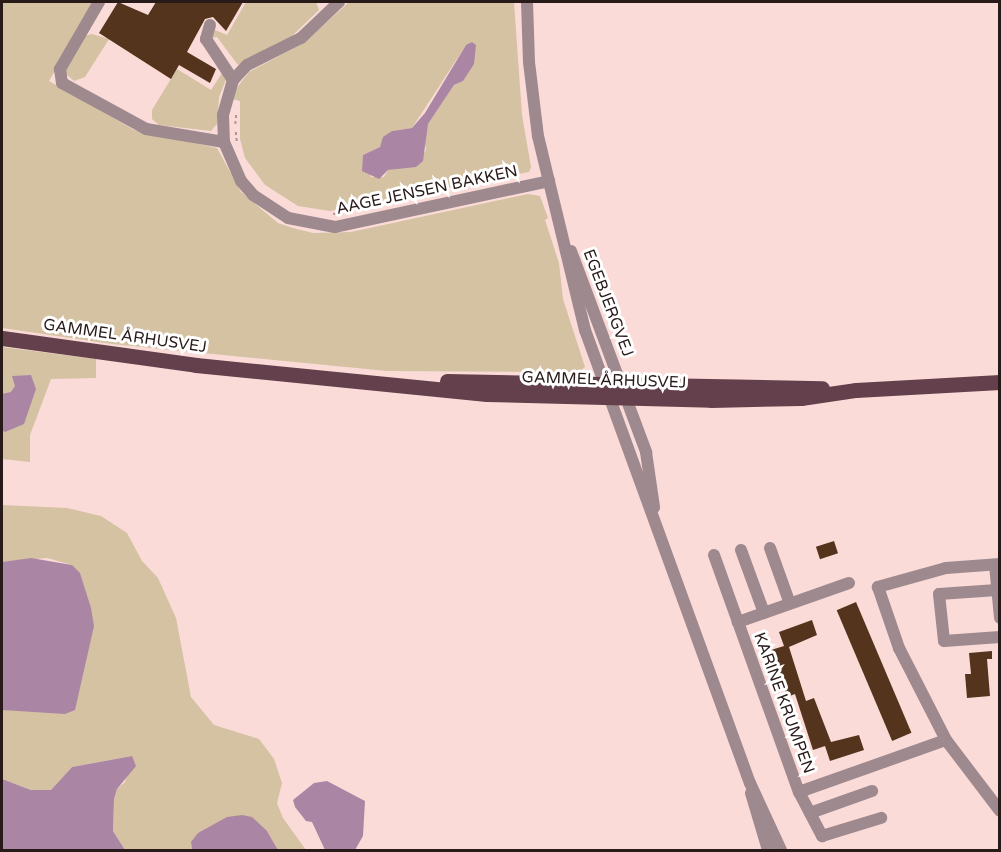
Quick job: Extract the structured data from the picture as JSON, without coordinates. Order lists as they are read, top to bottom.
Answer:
{
  "streets": {
    "main road": ["GAMMEL ÅRHUSVEJ"],
    "street": ["AAGE JENSEN BAKKEN", "EGEBJERGVEJ", "KARINE KRUMPEN"]
  },
  "crossings": [
    ["AAGE JENSEN BAKKEN", "EGEBJERGVEJ"],
    ["EGEBJERGVEJ", "GAMMEL ÅRHUSVEJ"]
  ]
}
